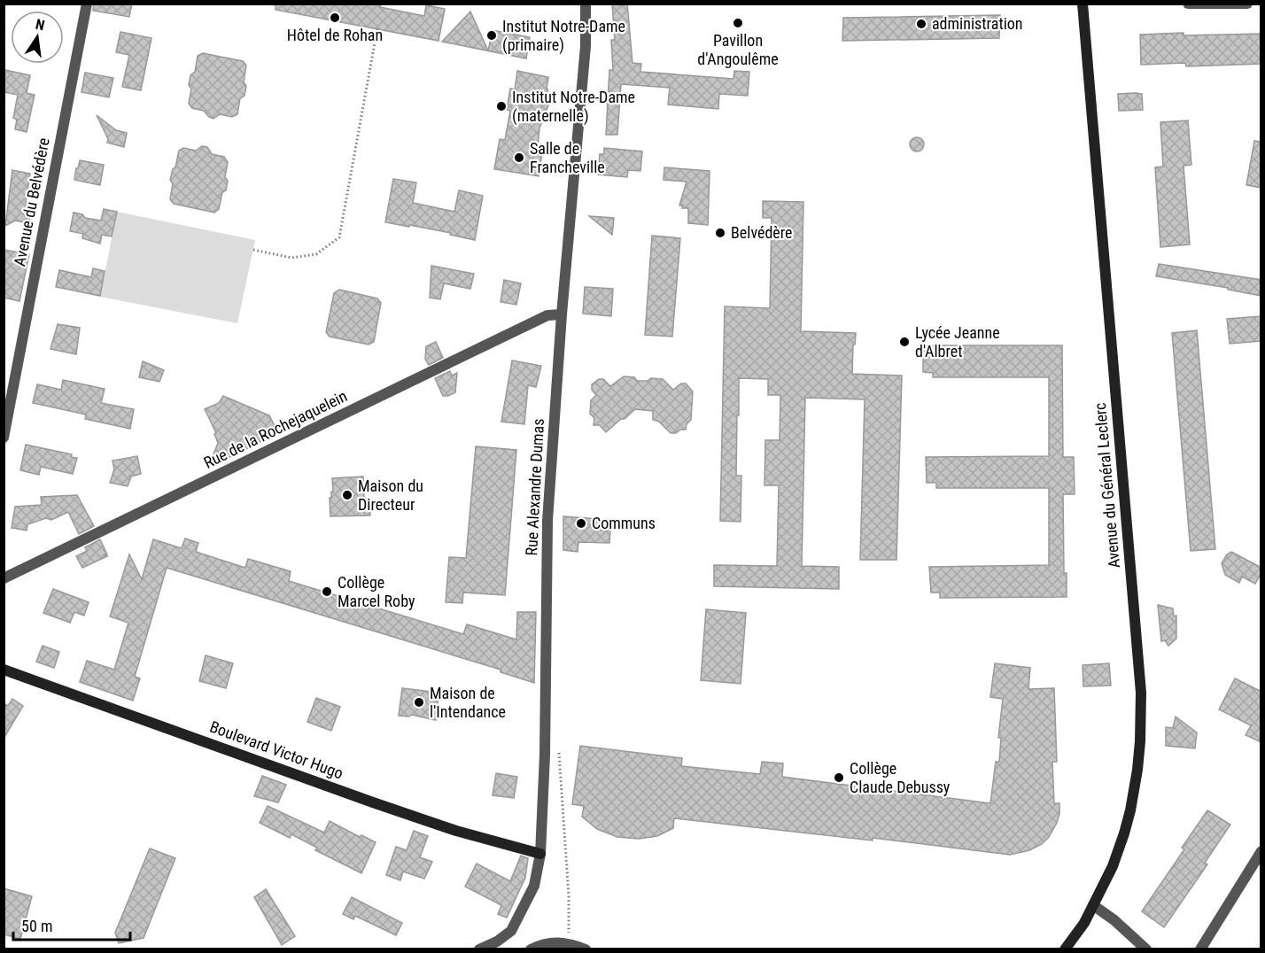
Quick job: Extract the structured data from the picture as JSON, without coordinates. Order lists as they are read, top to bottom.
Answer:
{
  "streets": {
    "main road": ["Avenue du Général Leclerc", "Boulevard Victor Hugo"],
    "street": ["Avenue du Belvédère", "Rue de la Rochejaquelein", "Rue Alexandre Dumas"]
  },
  "crossings": [
    ["Rue de la Rochejaquelein", "Rue Alexandre Dumas"],
    ["Rue Alexandre Dumas", "Boulevard Victor Hugo"]
  ],
  "places": [
    "Hôtel de Rohan",
    "Pavillon d'Angoulême",
    "administration",
    "Institut Notre-Dame (primaire)",
    "Institut Notre-Dame (maternelle)",
    "Salle de Francheville",
    "Belvédère",
    "Lycée Jeanne d'Albret",
    "Maison du Directeur",
    "Communs",
    "Collège Marcel Roby",
    "Maison de l'Intendance",
    "Collège Claude Debussy"
  ],
  "scale_bar": "50 m",
  "north": "top"
}
